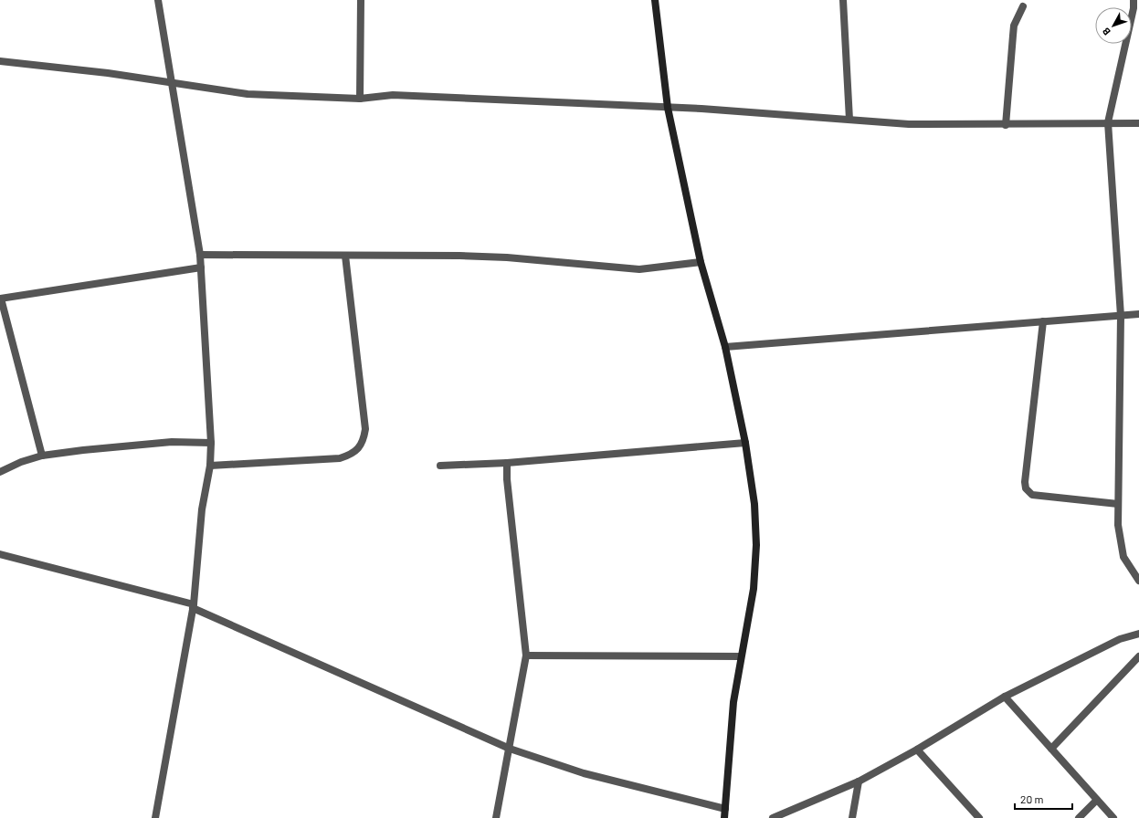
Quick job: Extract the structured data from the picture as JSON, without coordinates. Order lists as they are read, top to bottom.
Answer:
{
  "scale_bar": "20 m",
  "north": "bottom left"
}
